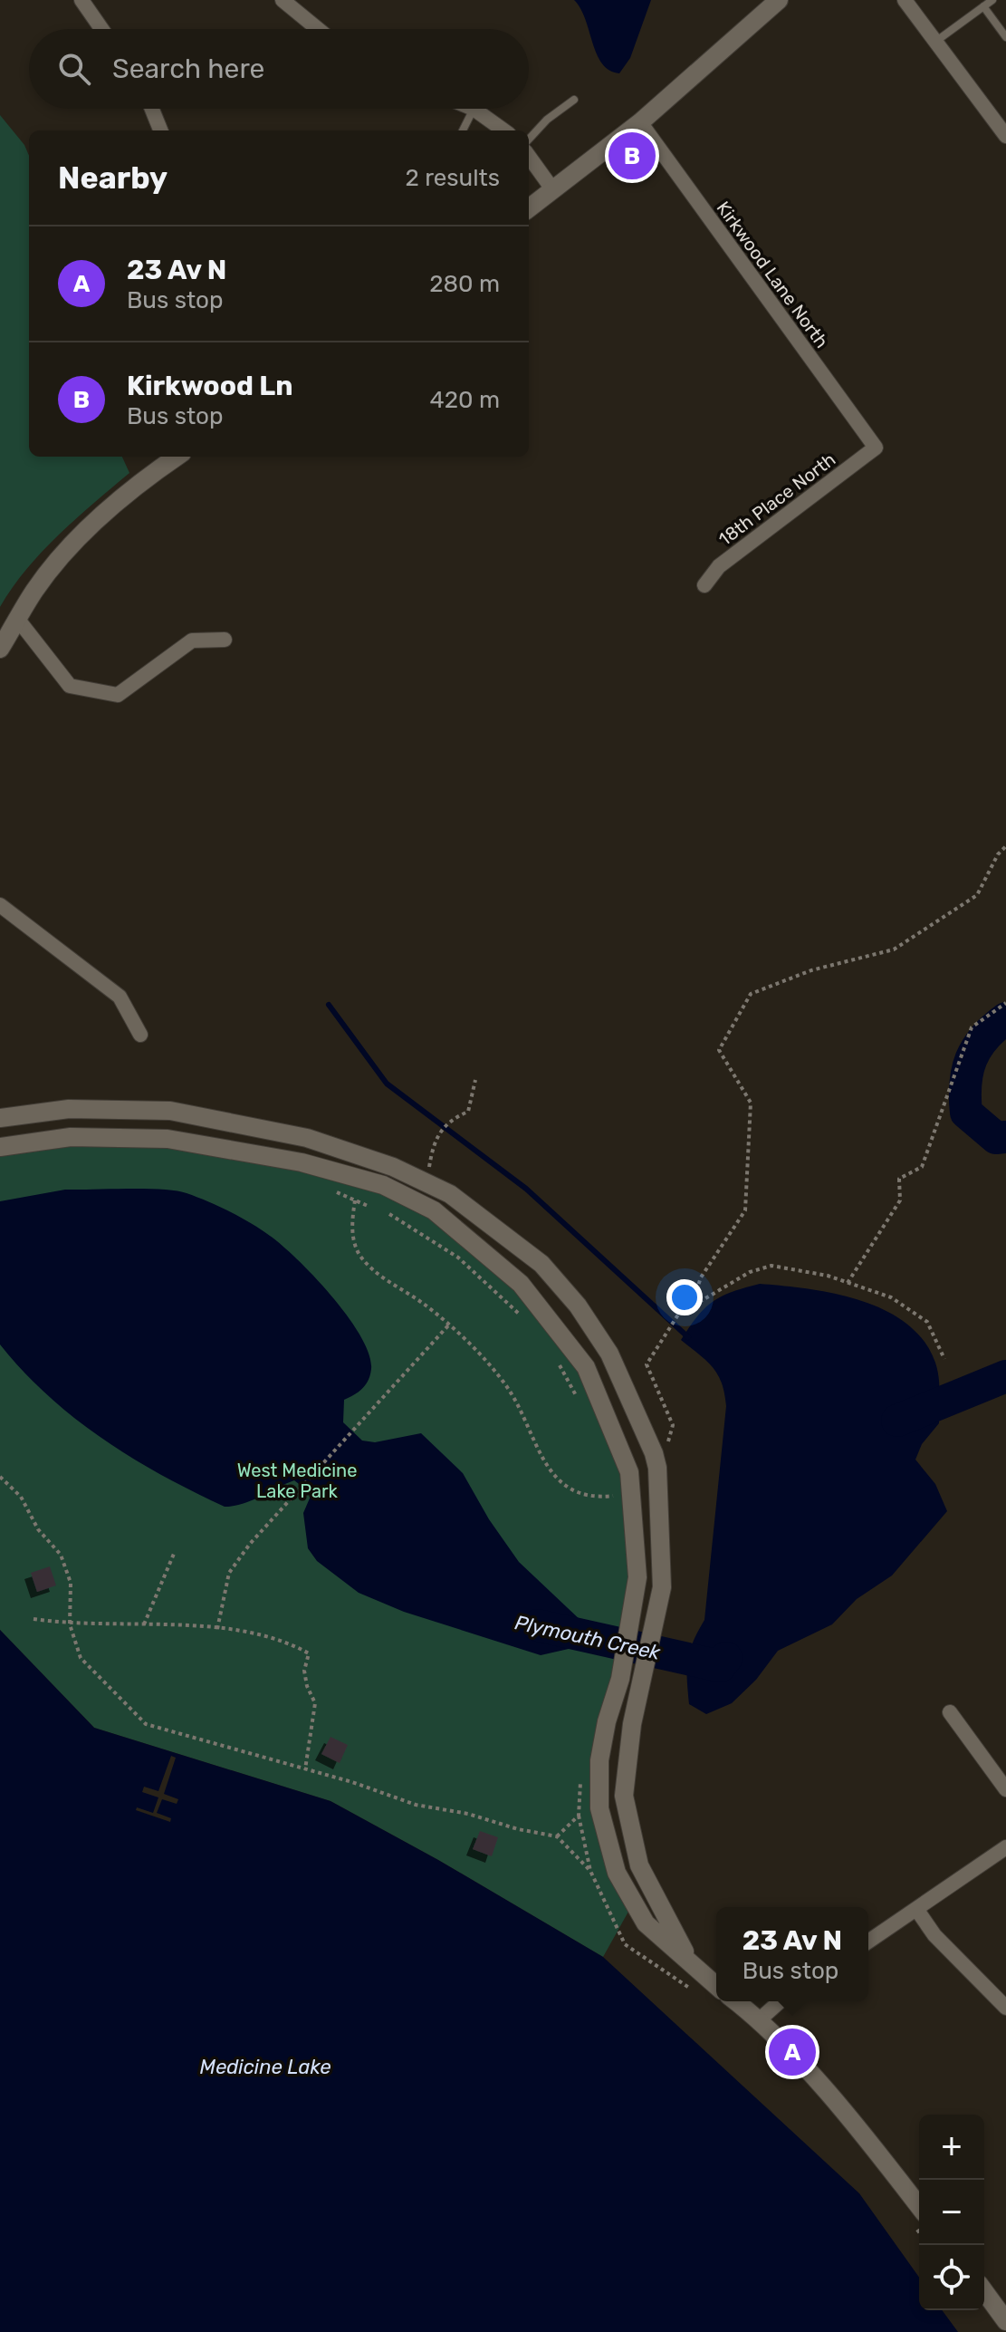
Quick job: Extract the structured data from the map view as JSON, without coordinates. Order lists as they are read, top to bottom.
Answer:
{
  "streets": {
    "street": ["Kirkwood Lane North", "18th Place North"]
  },
  "crossings": [
    ["Kirkwood Lane North", "18th Place North"]
  ],
  "water": ["Plymouth Creek", "Medicine Lake"],
  "parks": ["West Medicine Lake Park"],
  "page": {
    "search": "Search here",
    "pins": ["B", "A"],
    "heading": ["Nearby", "2 results"],
    "list": [
      {
        "mark": "A",
        "name": "23 Av N",
        "note": "Bus stop",
        "value": "280 m"
      },
      {
        "mark": "B",
        "name": "Kirkwood Ln",
        "note": "Bus stop",
        "value": "420 m"
      }
    ],
    "popup": ["23 Av N", "Bus stop"],
    "map_buttons": ["+", "−"]
  }
}
